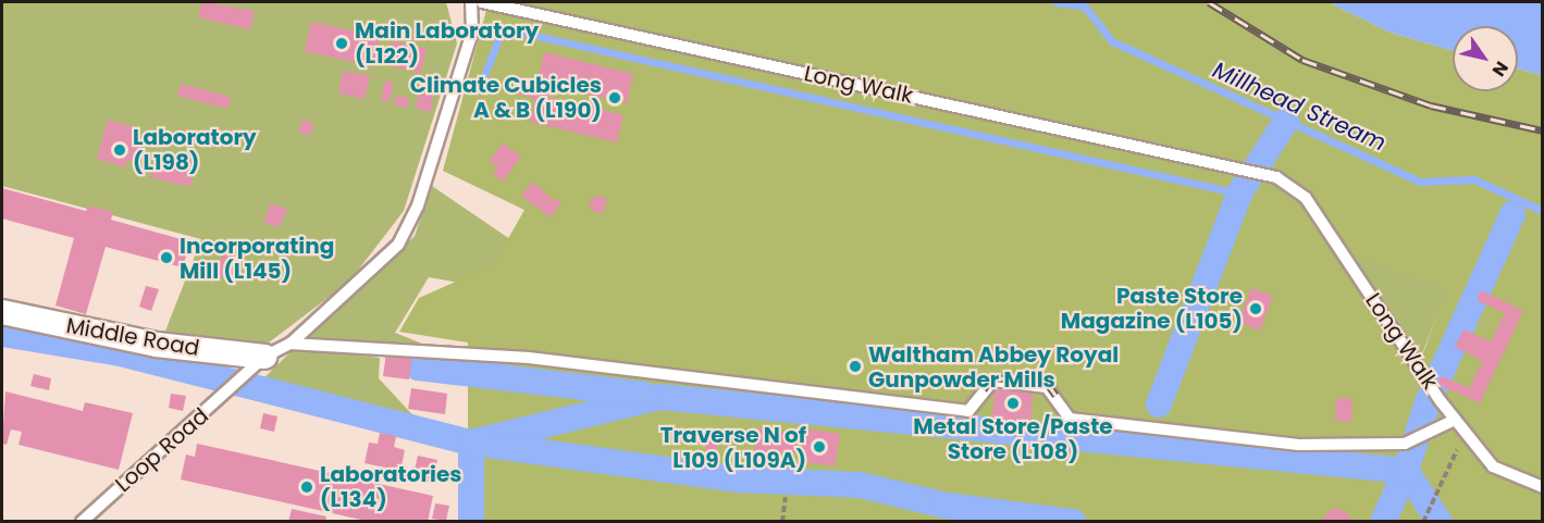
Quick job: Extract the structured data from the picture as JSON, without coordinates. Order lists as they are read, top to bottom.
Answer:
{
  "streets": {
    "street": ["Middle Road"],
    "lane": ["Long Walk", "Loop Road"]
  },
  "crossings": [
    ["Middle Road", "Loop Road"]
  ],
  "water": ["Millhead Stream"],
  "places": [
    "Main Laboratory (L122)",
    "Climate Cubicles A & B (L190)",
    "Laboratory (L198)",
    "Incorporating Mill (L145)",
    "Paste Store Magazine (L105)",
    "Waltham Abbey Royal Gunpowder Mills",
    "Metal Store/Paste Store (L108)",
    "Traverse N of L109 (L109A)",
    "Laboratories (L134)"
  ],
  "north": "bottom right"
}
